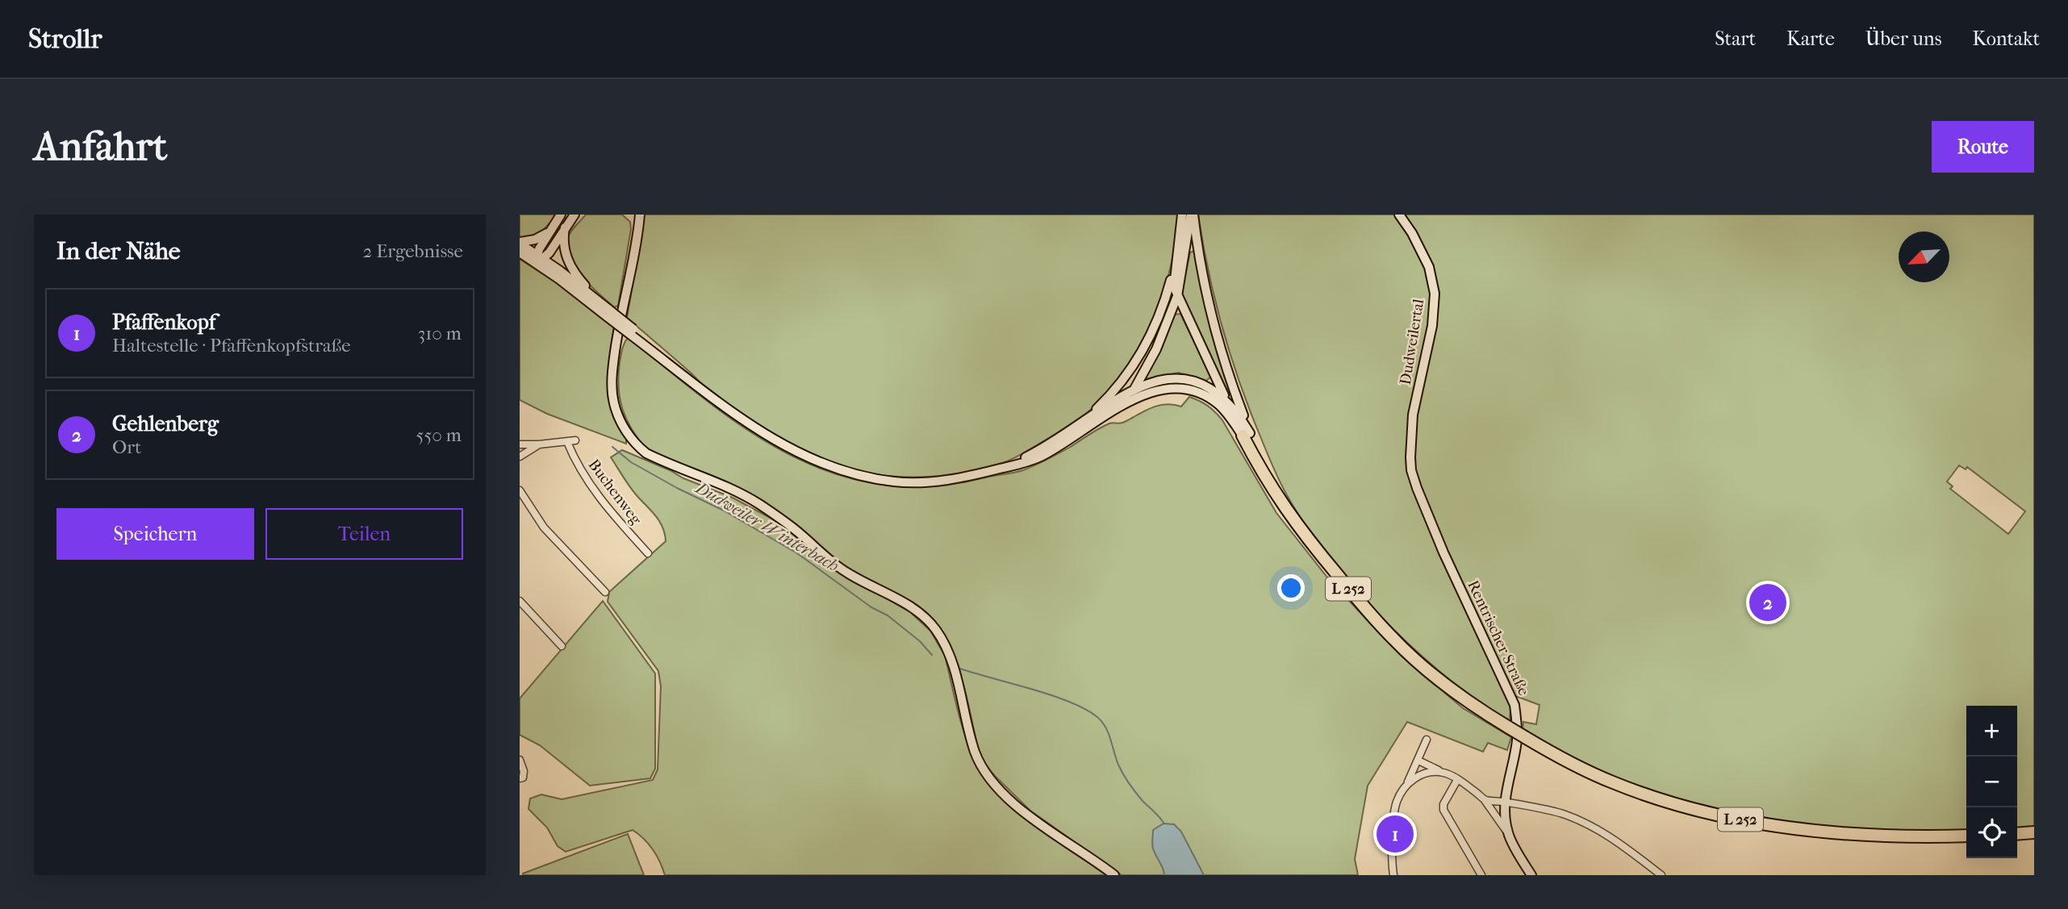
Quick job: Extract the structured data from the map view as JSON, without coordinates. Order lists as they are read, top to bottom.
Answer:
{
  "streets": {
    "highway": ["L 252"],
    "main road": ["Dudweilertal", "Rentrischer Straße"],
    "street": ["Buchenweg"]
  },
  "crossings": [
    ["Dudweilertal", "Rentrischer Straße"]
  ],
  "water": ["Dudweiler Winterbach"],
  "north": "bottom left",
  "page": {
    "header": "Strollr",
    "nav": [
      "Start",
      "Karte",
      "Über uns",
      "Kontakt"
    ],
    "buttons": [
      "Route",
      ["Speichern", "Teilen"]
    ],
    "title": "Anfahrt",
    "heading": ["In der Nähe", "2 Ergebnisse"],
    "list": [
      {
        "mark": "1",
        "name": "Pfaffenkopf",
        "note": "Haltestelle · Pfaffenkopfstraße",
        "value": "310 m"
      },
      {
        "mark": "2",
        "name": "Gehlenberg",
        "note": "Ort",
        "value": "550 m"
      }
    ],
    "pins": ["2", "1"],
    "map_buttons": ["+", "−"]
  }
}
